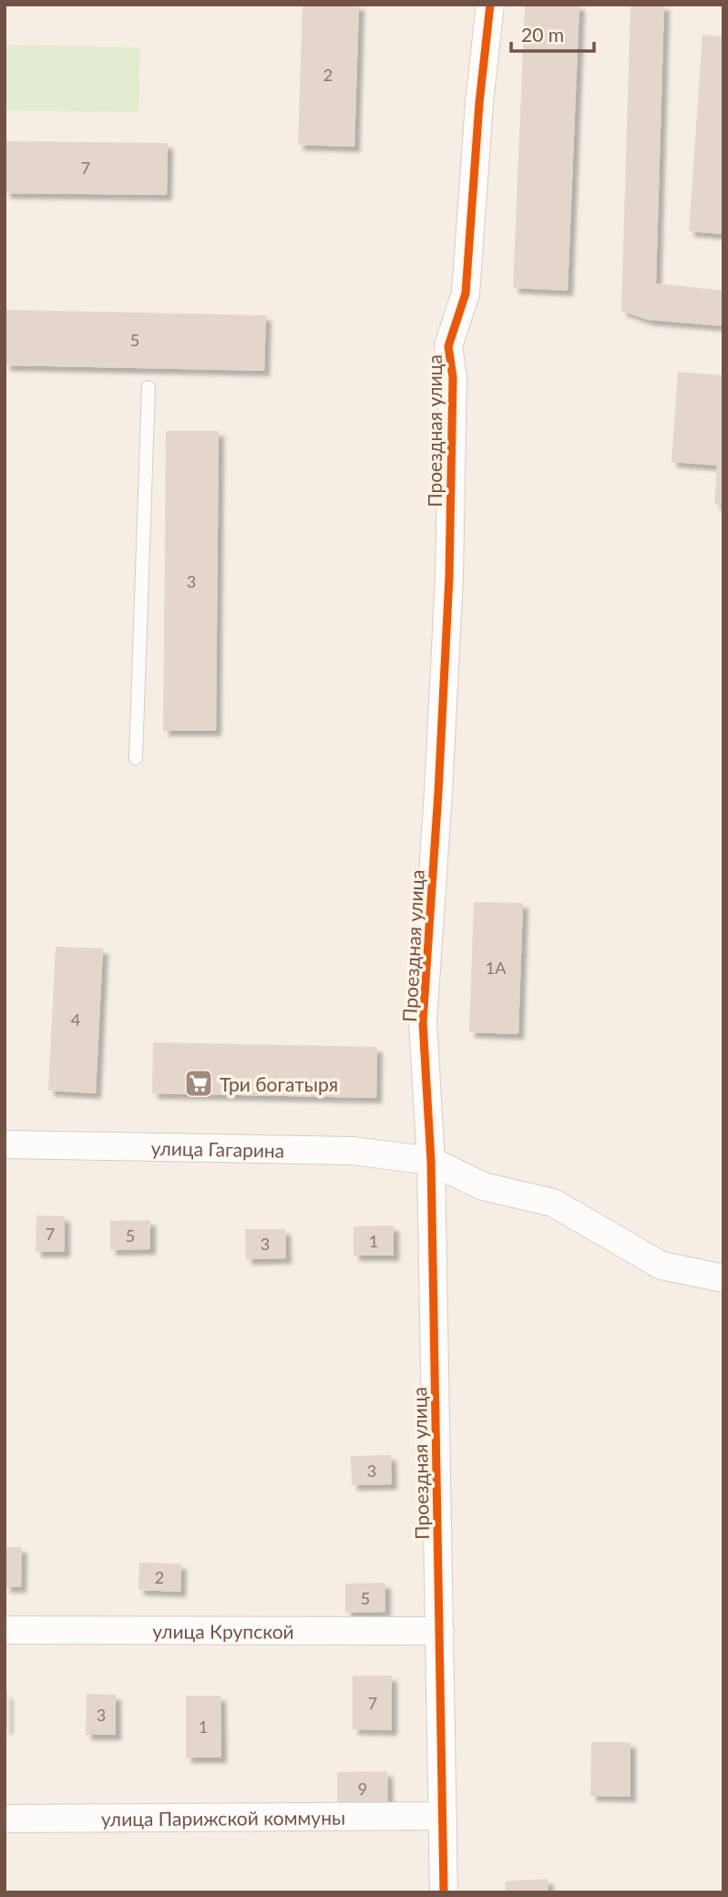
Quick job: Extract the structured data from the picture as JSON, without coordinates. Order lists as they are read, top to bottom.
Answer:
{
  "streets": {
    "street": [
      "Проездная улица",
      "улица Гагарина",
      "улица Крупской",
      "улица Парижской коммуны"
    ]
  },
  "crossings": [
    ["Проездная улица", "улица Гагарина"],
    ["Проездная улица", "улица Крупской"],
    ["Проездная улица", "улица Парижской коммуны"]
  ],
  "places": {
    "supermarket": ["Три богатыря"]
  },
  "house_numbers": [
    "2",
    "7",
    "5",
    "3",
    "1А",
    "4",
    "7",
    "5",
    "1",
    "3",
    "3",
    "2",
    "5",
    "7",
    "3",
    "1",
    "9"
  ],
  "scale_bar": "20 m"
}
